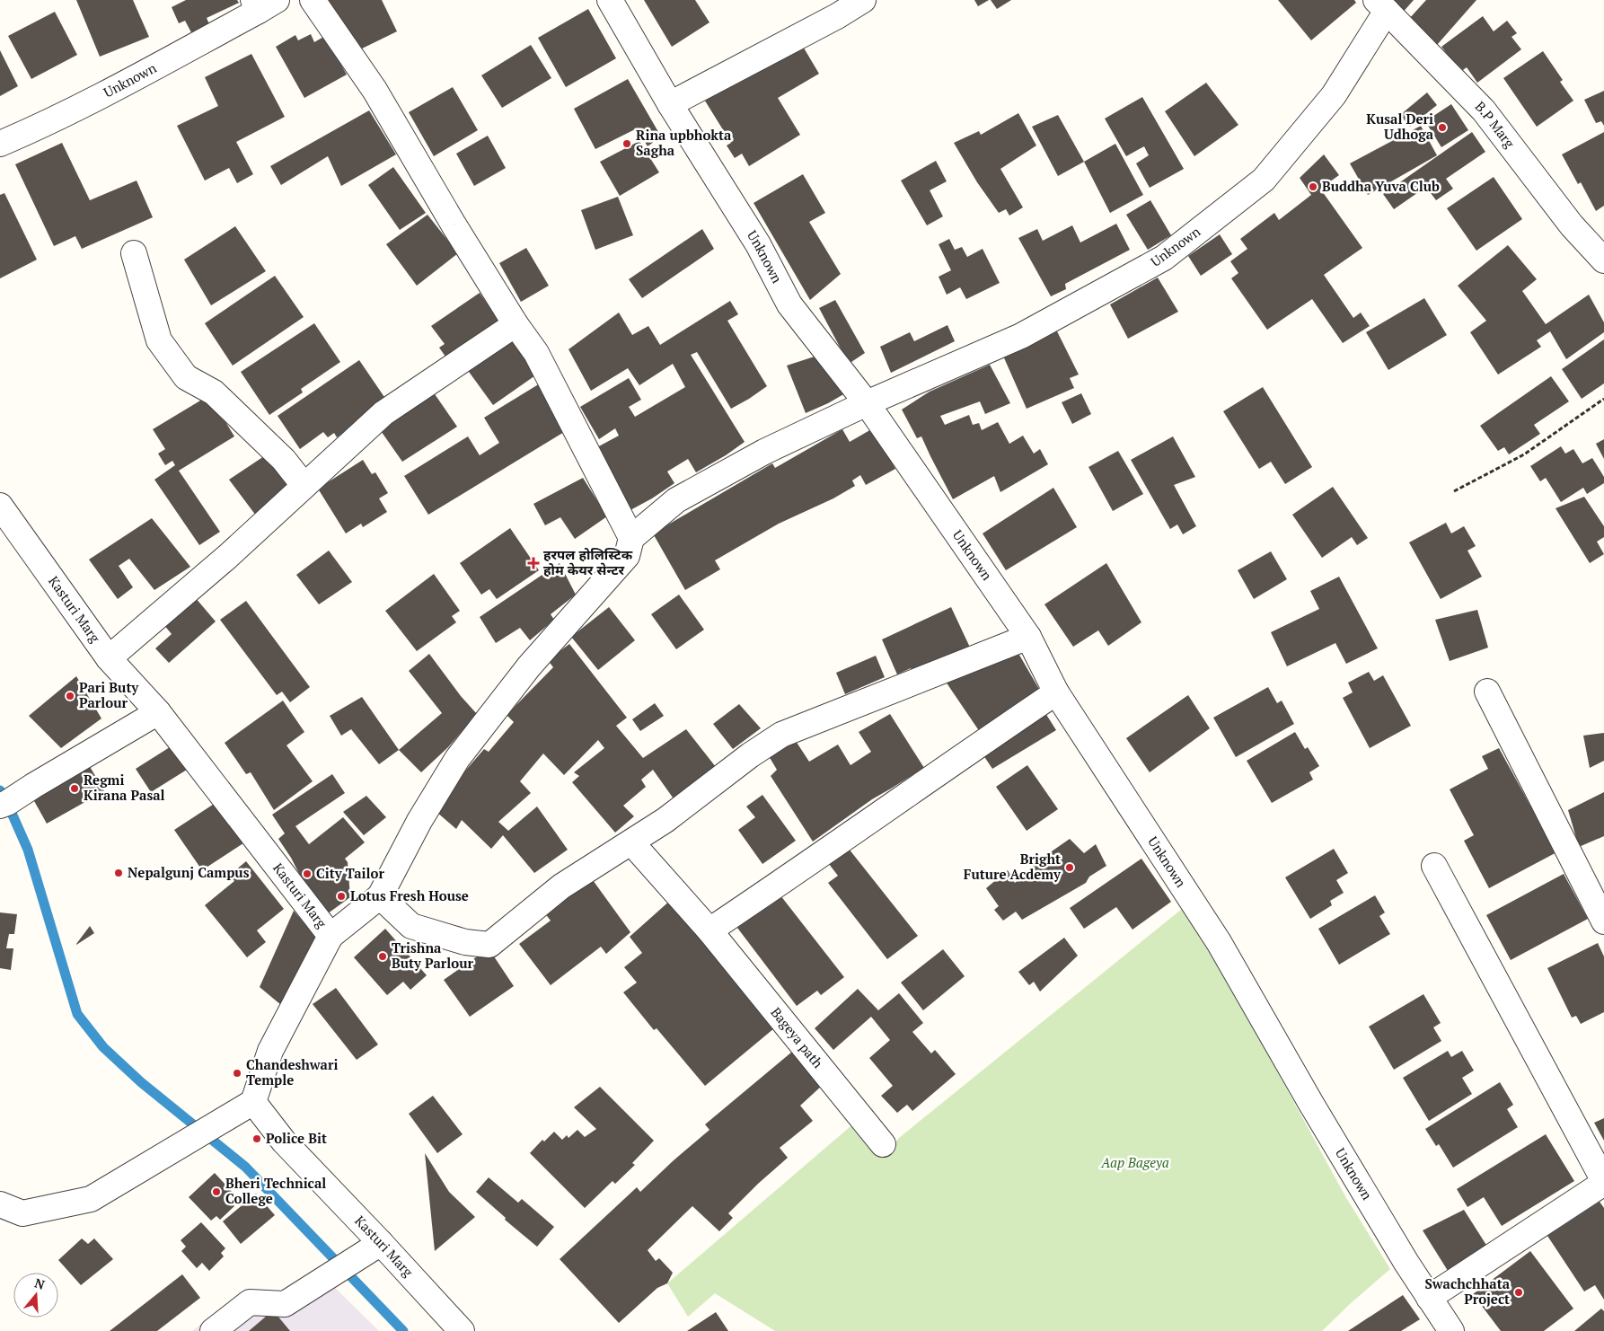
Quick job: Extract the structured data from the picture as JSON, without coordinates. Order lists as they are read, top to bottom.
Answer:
{
  "streets": {
    "street": [
      "Unknown",
      "B.P Marg",
      "Kasturi Marg",
      "Bageya path"
    ]
  },
  "crossings": [
    ["Unknown", "B.P Marg"]
  ],
  "parks": ["Aap Bageya"],
  "places": {
    "other": [
      "Kusal Deri Udhoga",
      "Rina upbhokta Sagha",
      "Buddha Yuva Club",
      "Pari Buty Parlour",
      "Regmi Kirana Pasal",
      "Bright Future Acdemy",
      "Nepalgunj Campus",
      "City Tailor",
      "Lotus Fresh House",
      "Trishna Buty Parlour",
      "Chandeshwari Temple",
      "Police Bit",
      "Bheri Technical College",
      "Swachchhata Project"
    ],
    "health": ["हरपल होलिस्टिक होम केयर सेन्टर"]
  },
  "north": "top"
}
